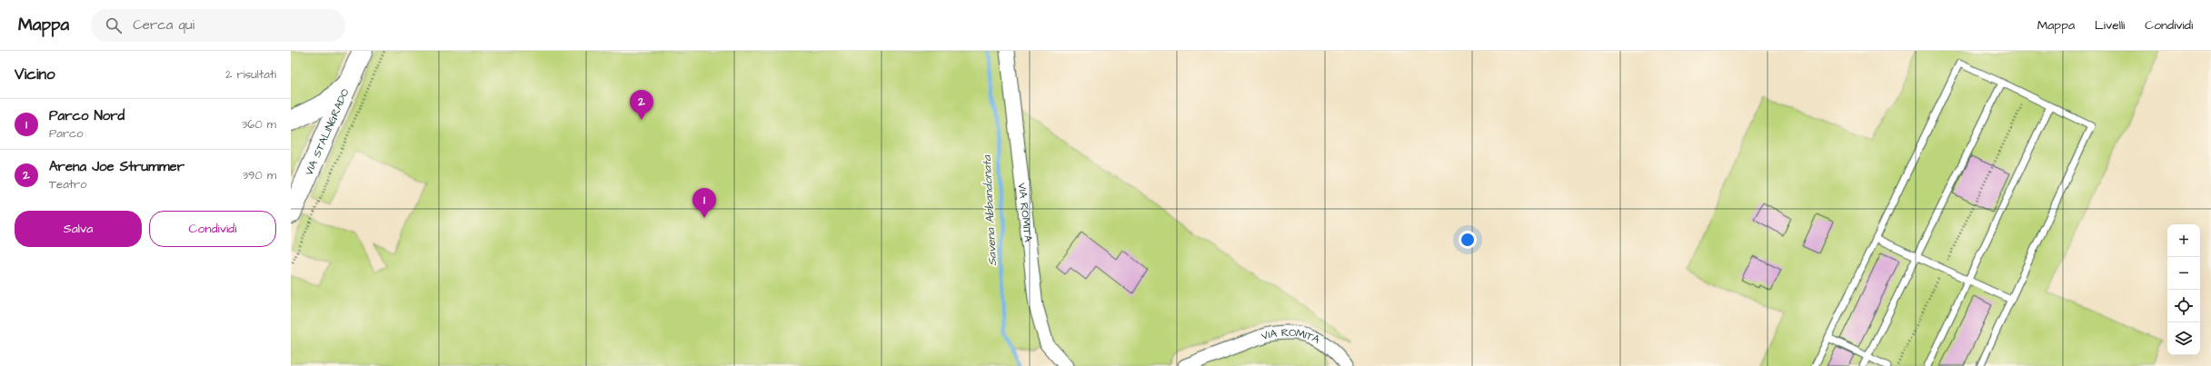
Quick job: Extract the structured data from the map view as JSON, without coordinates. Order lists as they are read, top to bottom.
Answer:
{
  "streets": {
    "main road": ["VIA STALINGRADO"],
    "street": ["VIA ROMITA"]
  },
  "water": ["Savena Abbandonata"],
  "page": {
    "header": "Mappa",
    "search": "Cerca qui",
    "nav": ["Mappa", "Livelli", "Condividi"],
    "heading": ["Vicino", "2 risultati"],
    "pins": ["2", "1"],
    "list": [
      {
        "mark": "1",
        "name": "Parco Nord",
        "note": "Parco",
        "value": "360 m"
      },
      {
        "mark": "2",
        "name": "Arena Joe Strummer",
        "note": "Teatro",
        "value": "390 m"
      }
    ],
    "buttons": ["Salva", "Condividi"],
    "map_buttons": ["+", "−"]
  }
}
